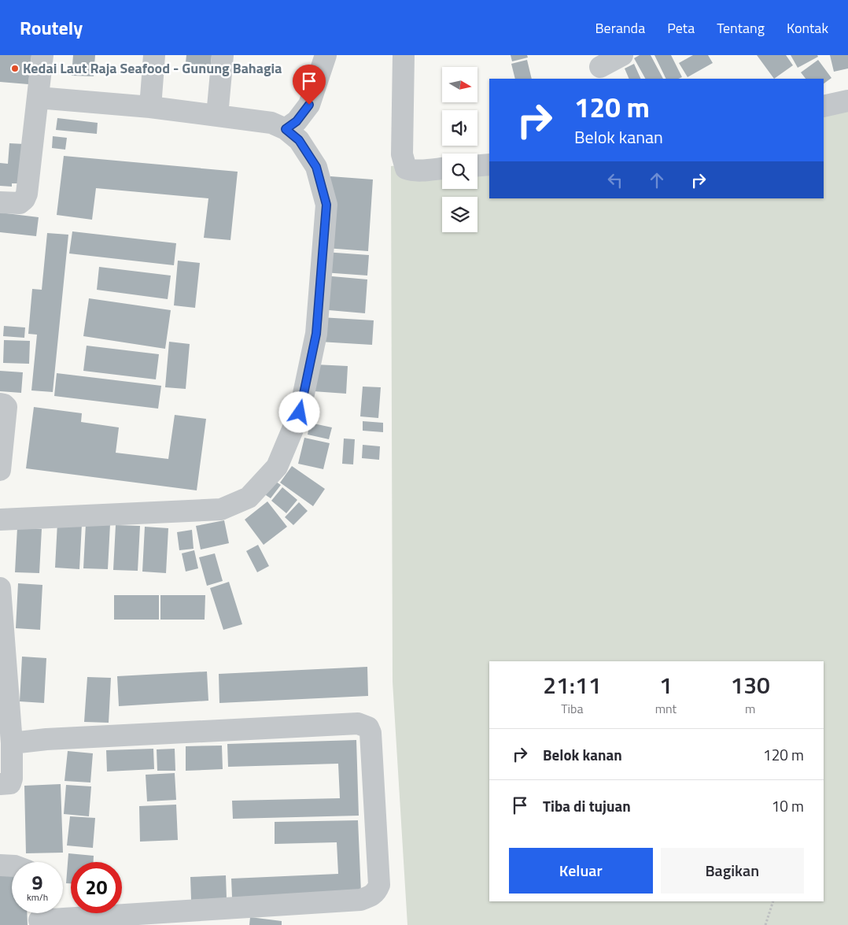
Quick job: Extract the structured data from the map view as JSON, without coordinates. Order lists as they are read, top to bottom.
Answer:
{
  "places": ["Kedai Laut Raja Seafood - Gunung Bahagia"],
  "north": "right",
  "page": {
    "header": "Routely",
    "nav": [
      "Beranda",
      "Peta",
      "Tentang",
      "Kontak"
    ],
    "turn": ["120 m", "Belok kanan"],
    "eta": [
      "21:11",
      "Tiba",
      "1",
      "mnt",
      "130",
      "m"
    ],
    "list": [
      {
        "name": "Belok kanan",
        "value": "120 m"
      },
      {
        "name": "Tiba di tujuan",
        "value": "10 m"
      }
    ],
    "buttons": ["Keluar", "Bagikan"],
    "speed": "9 km/h",
    "limit": "20"
  }
}
